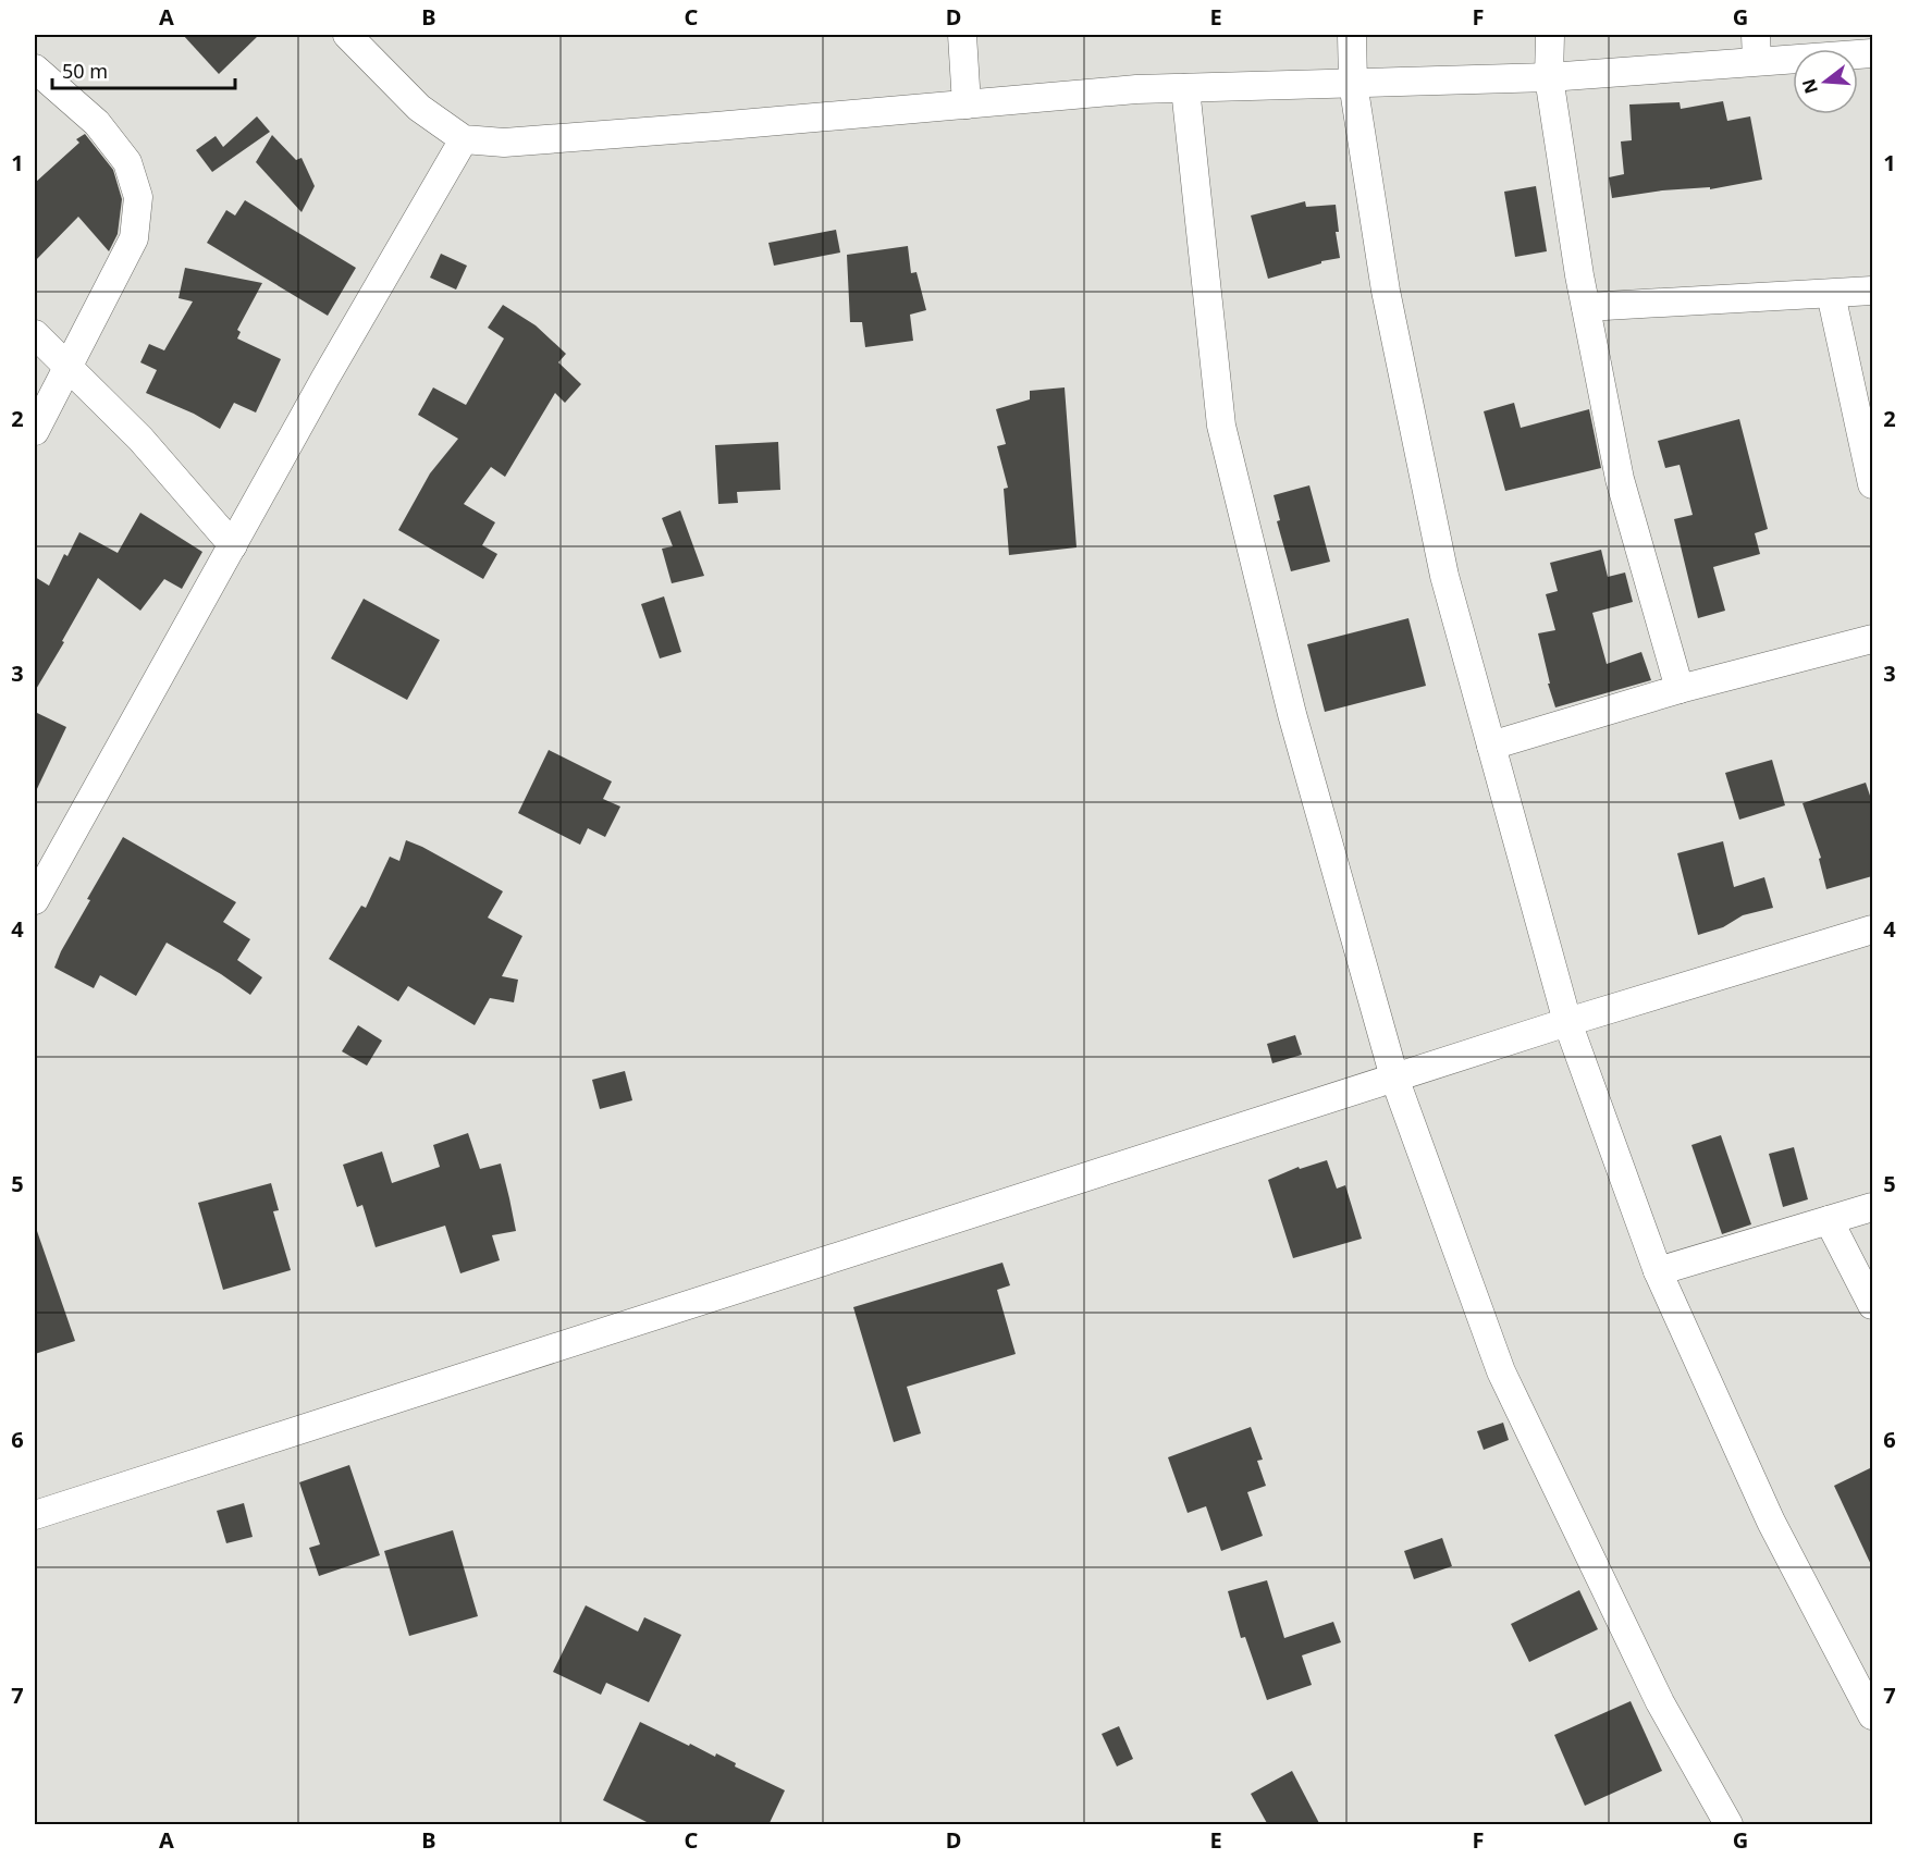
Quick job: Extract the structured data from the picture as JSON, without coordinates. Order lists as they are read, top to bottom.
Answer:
{
  "scale_bar": "50 m",
  "north": "left",
  "grid": {
    "columns": [
      "A",
      "B",
      "C",
      "D",
      "E",
      "F",
      "G"
    ],
    "rows": [
      "1",
      "2",
      "3",
      "4",
      "5",
      "6",
      "7"
    ]
  }
}
